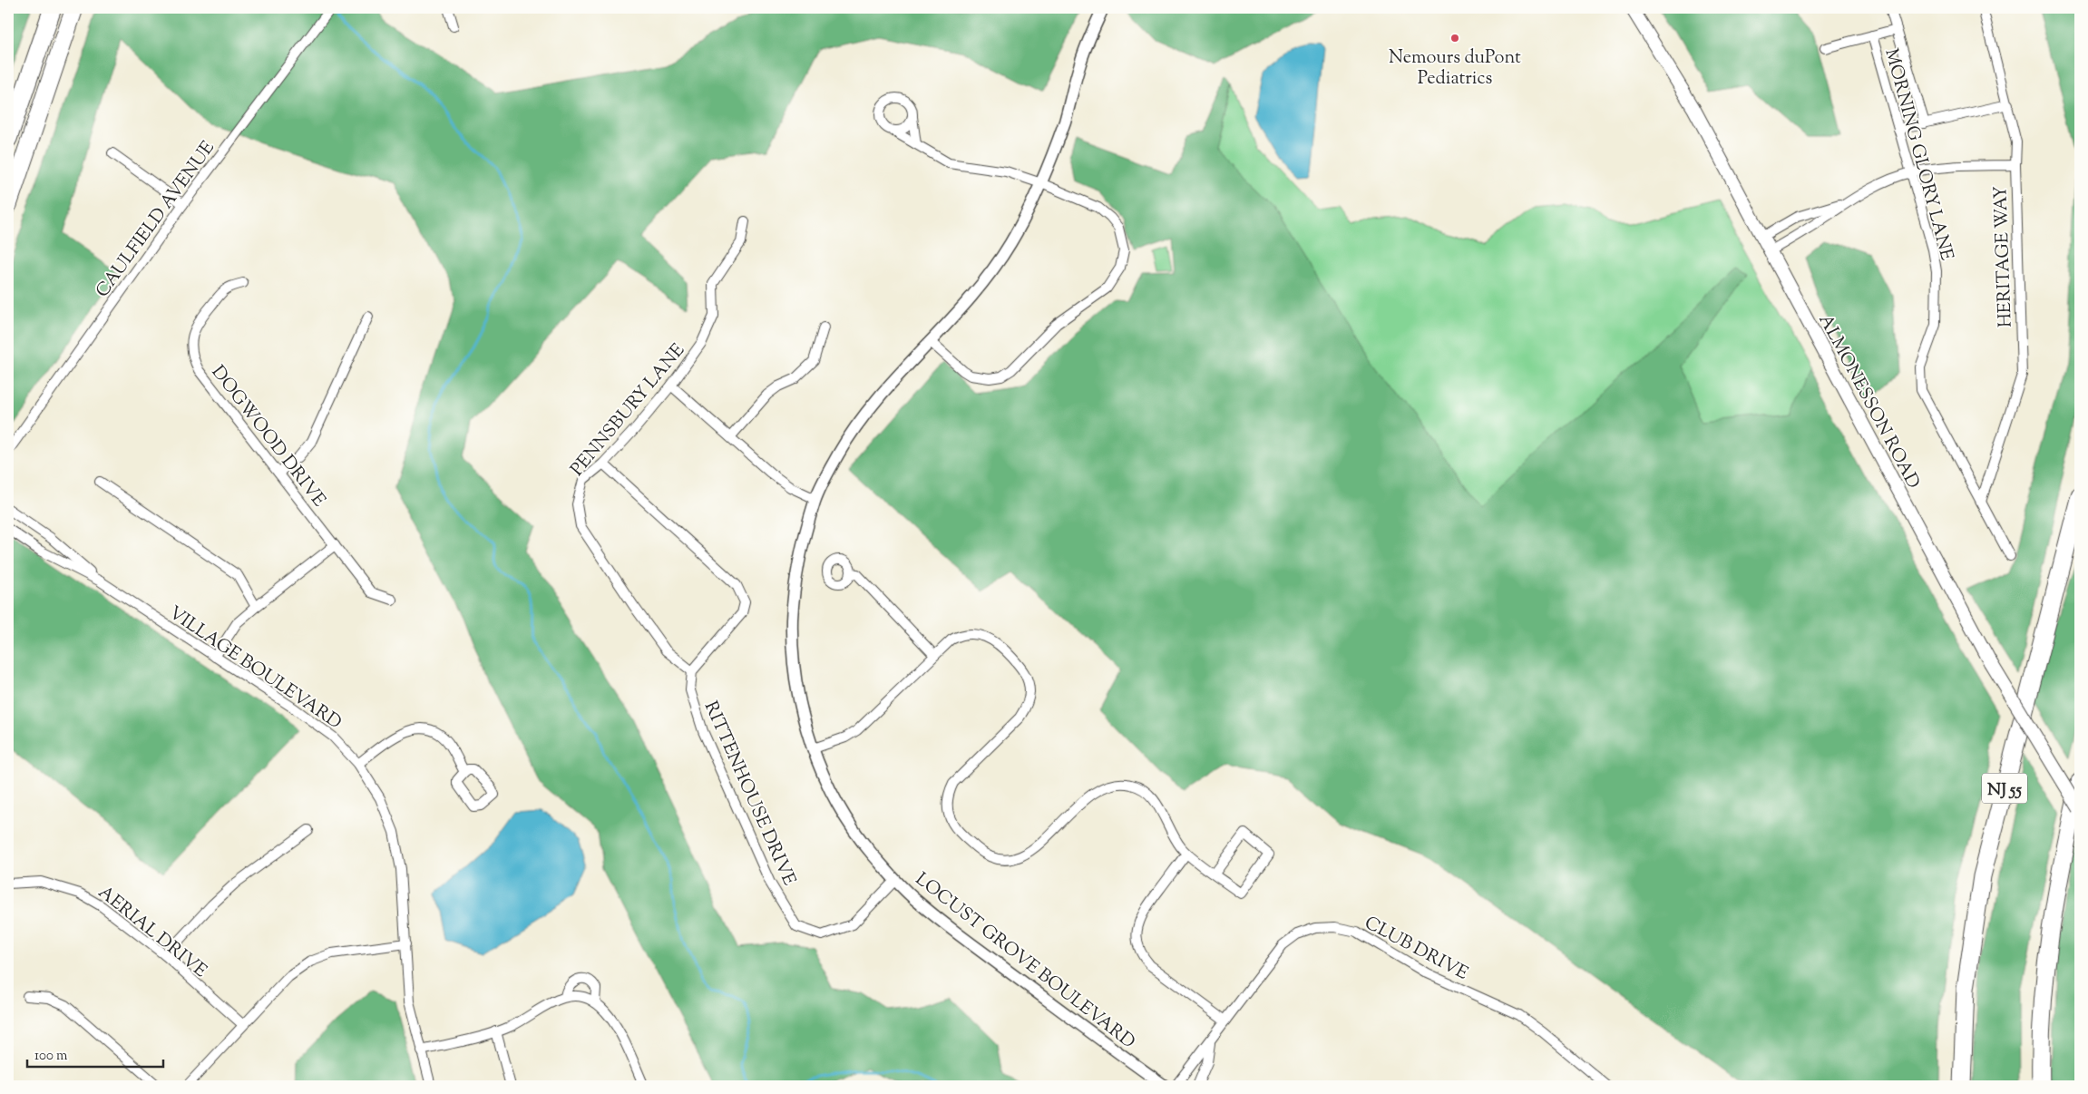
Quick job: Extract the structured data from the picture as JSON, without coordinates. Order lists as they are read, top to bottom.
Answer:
{
  "streets": {
    "highway": ["NJ 55"],
    "main road": ["ALMONESSON ROAD"],
    "street": [
      "MORNING GLORY LANE",
      "CAULFIELD AVENUE",
      "HERITAGE WAY",
      "PENNSBURY LANE",
      "DOGWOOD DRIVE",
      "VILLAGE BOULEVARD",
      "RITTENHOUSE DRIVE",
      "AERIAL DRIVE",
      "CLUB DRIVE",
      "LOCUST GROVE BOULEVARD"
    ]
  },
  "crossings": [
    ["MORNING GLORY LANE", "HERITAGE WAY"],
    ["PENNSBURY LANE", "RITTENHOUSE DRIVE"],
    ["RITTENHOUSE DRIVE", "LOCUST GROVE BOULEVARD"]
  ],
  "places": ["Nemours duPont Pediatrics"],
  "scale_bar": "100 m"
}
